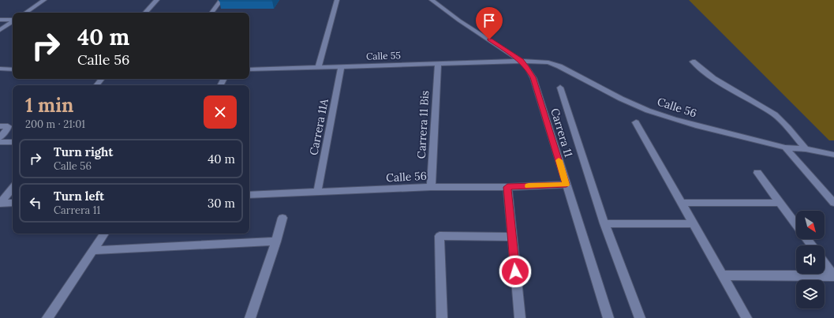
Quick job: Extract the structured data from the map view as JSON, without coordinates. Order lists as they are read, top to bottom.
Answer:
{
  "streets": {
    "street": [
      "Calle 55",
      "Calle 56",
      "Carrera 11 Bis",
      "Carrera 11A",
      "Carrera 11"
    ]
  },
  "crossings": [
    ["Calle 55", "Calle 56"],
    ["Calle 55", "Carrera 11 Bis"],
    ["Calle 55", "Carrera 11A"],
    ["Calle 55", "Carrera 11"],
    ["Calle 56", "Carrera 11 Bis"],
    ["Calle 56", "Carrera 11A"],
    ["Calle 56", "Carrera 11"]
  ],
  "north": "bottom right",
  "page": {
    "turn": ["40 m", "Calle 56"],
    "heading": ["1 min", "200 m · 21:01"],
    "list": [
      {
        "name": "Turn right",
        "note": "Calle 56",
        "value": "40 m"
      },
      {
        "name": "Turn left",
        "note": "Carrera 11",
        "value": "30 m"
      }
    ]
  }
}
